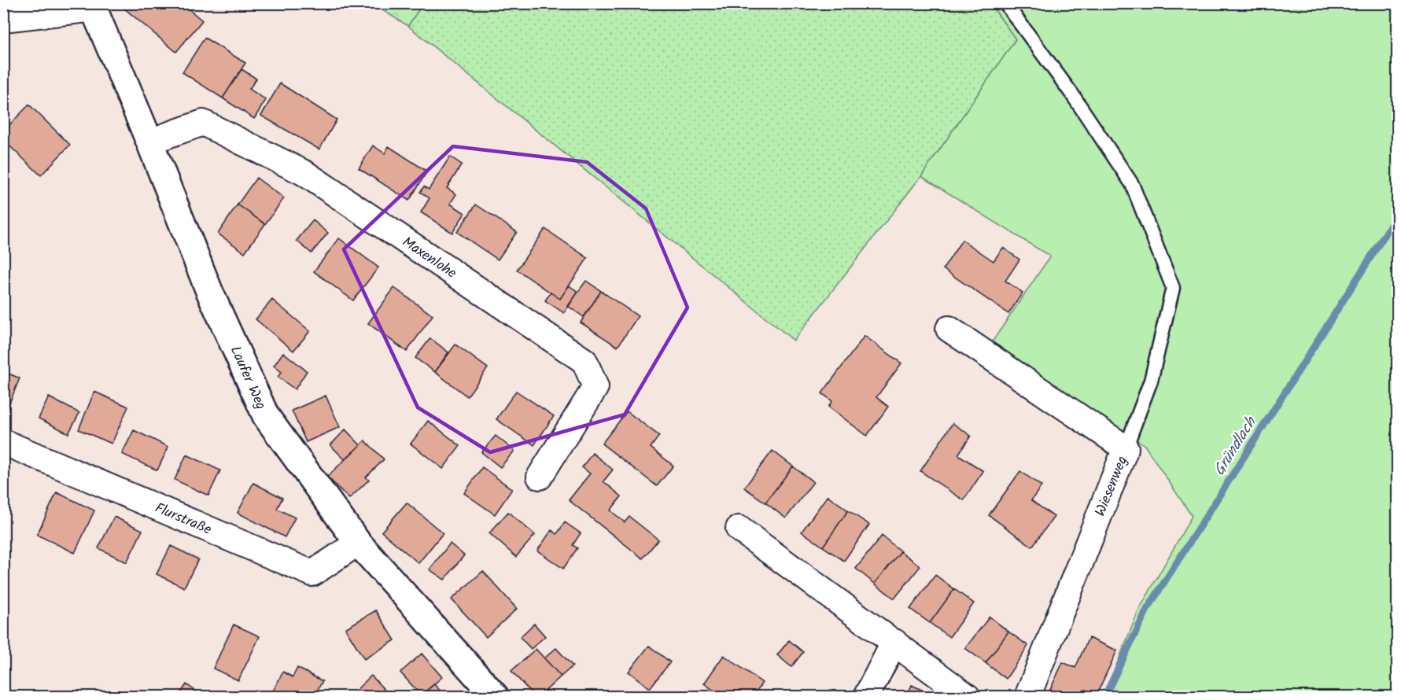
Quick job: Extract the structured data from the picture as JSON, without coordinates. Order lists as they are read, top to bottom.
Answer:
{
  "streets": {
    "street": [
      "Maxenlohe",
      "Laufer Weg",
      "Wiesenweg",
      "Flurstraße"
    ]
  },
  "crossings": [
    ["Maxenlohe", "Laufer Weg"],
    ["Laufer Weg", "Flurstraße"]
  ],
  "water": ["Gründlach"]
}
